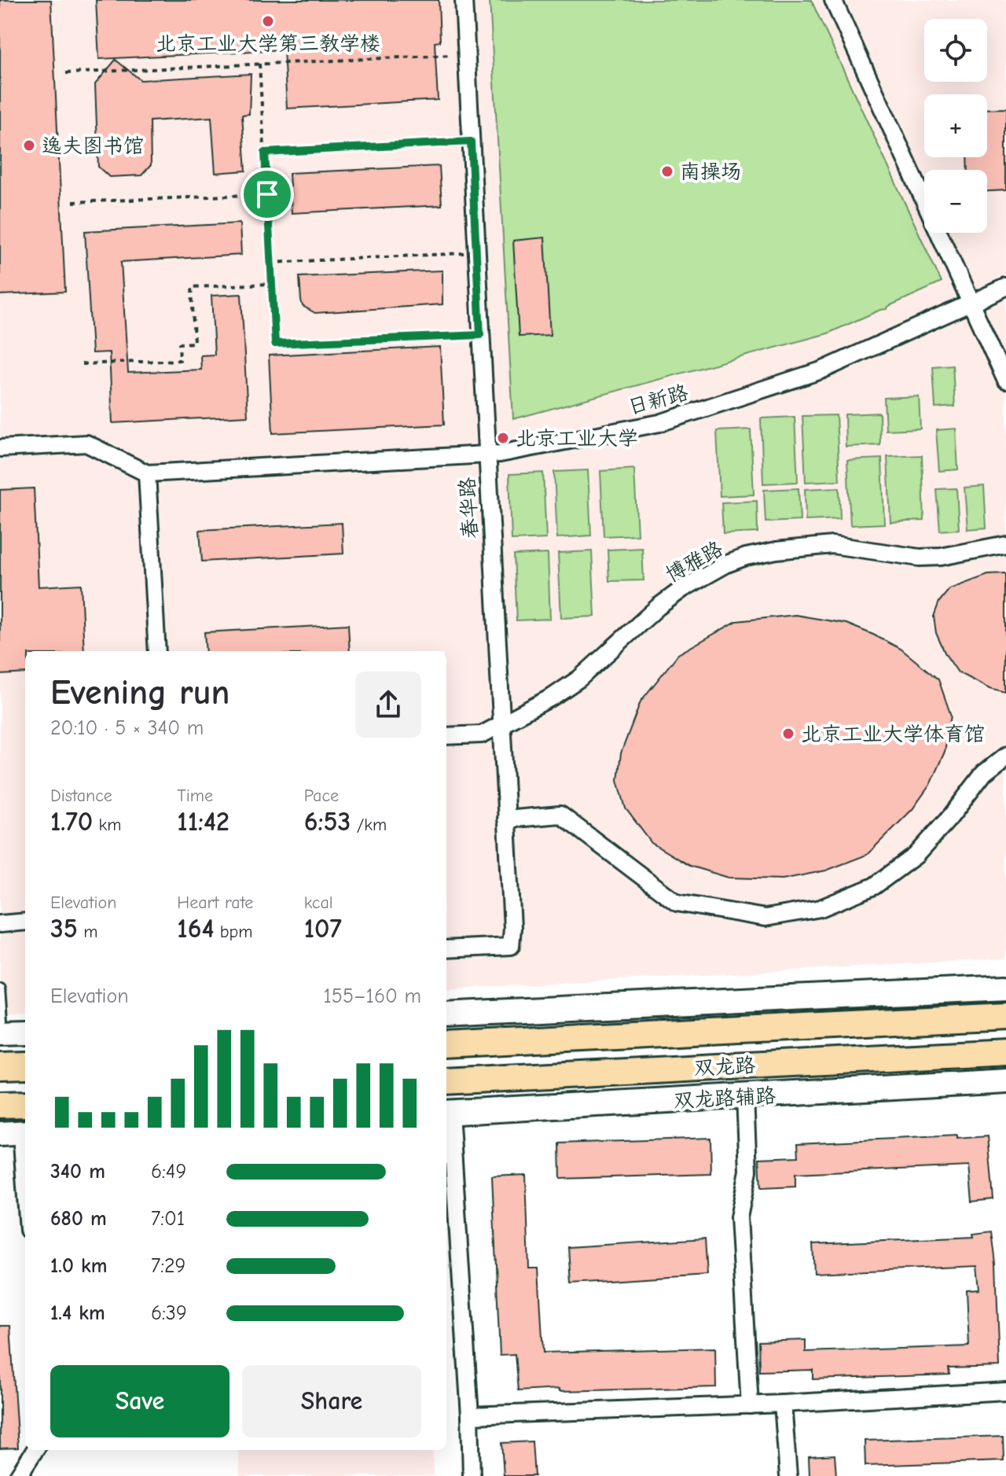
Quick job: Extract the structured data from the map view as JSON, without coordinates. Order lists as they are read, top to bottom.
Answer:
{
  "streets": {
    "main road": ["双龙路", "双龙路辅路"],
    "street": ["日新路", "春华路", "博雅路"]
  },
  "crossings": [
    ["日新路", "春华路"],
    ["春华路", "博雅路"]
  ],
  "places": [
    "北京工业大学第三教学楼",
    "逸夫图书馆",
    "南操场",
    "北京工业大学",
    "北京工业大学体育馆"
  ],
  "page": {
    "map_buttons": ["+", "−"],
    "heading": ["Evening run", "20:10 · 5 × 340 m"],
    "stats": [
      ["Distance", "1.70 km"],
      ["Time", "11:42"],
      ["Pace", "6:53 /km"],
      ["Elevation", "35 m"],
      ["Heart rate", "164 bpm"],
      ["kcal", "107"]
    ],
    "chart": ["Elevation", "155–160 m"],
    "list": [
      {
        "name": "340 m",
        "note": "6:49"
      },
      {
        "name": "680 m",
        "note": "7:01"
      },
      {
        "name": "1.0 km",
        "note": "7:29"
      },
      {
        "name": "1.4 km",
        "note": "6:39"
      }
    ],
    "buttons": ["Save", "Share"]
  }
}
